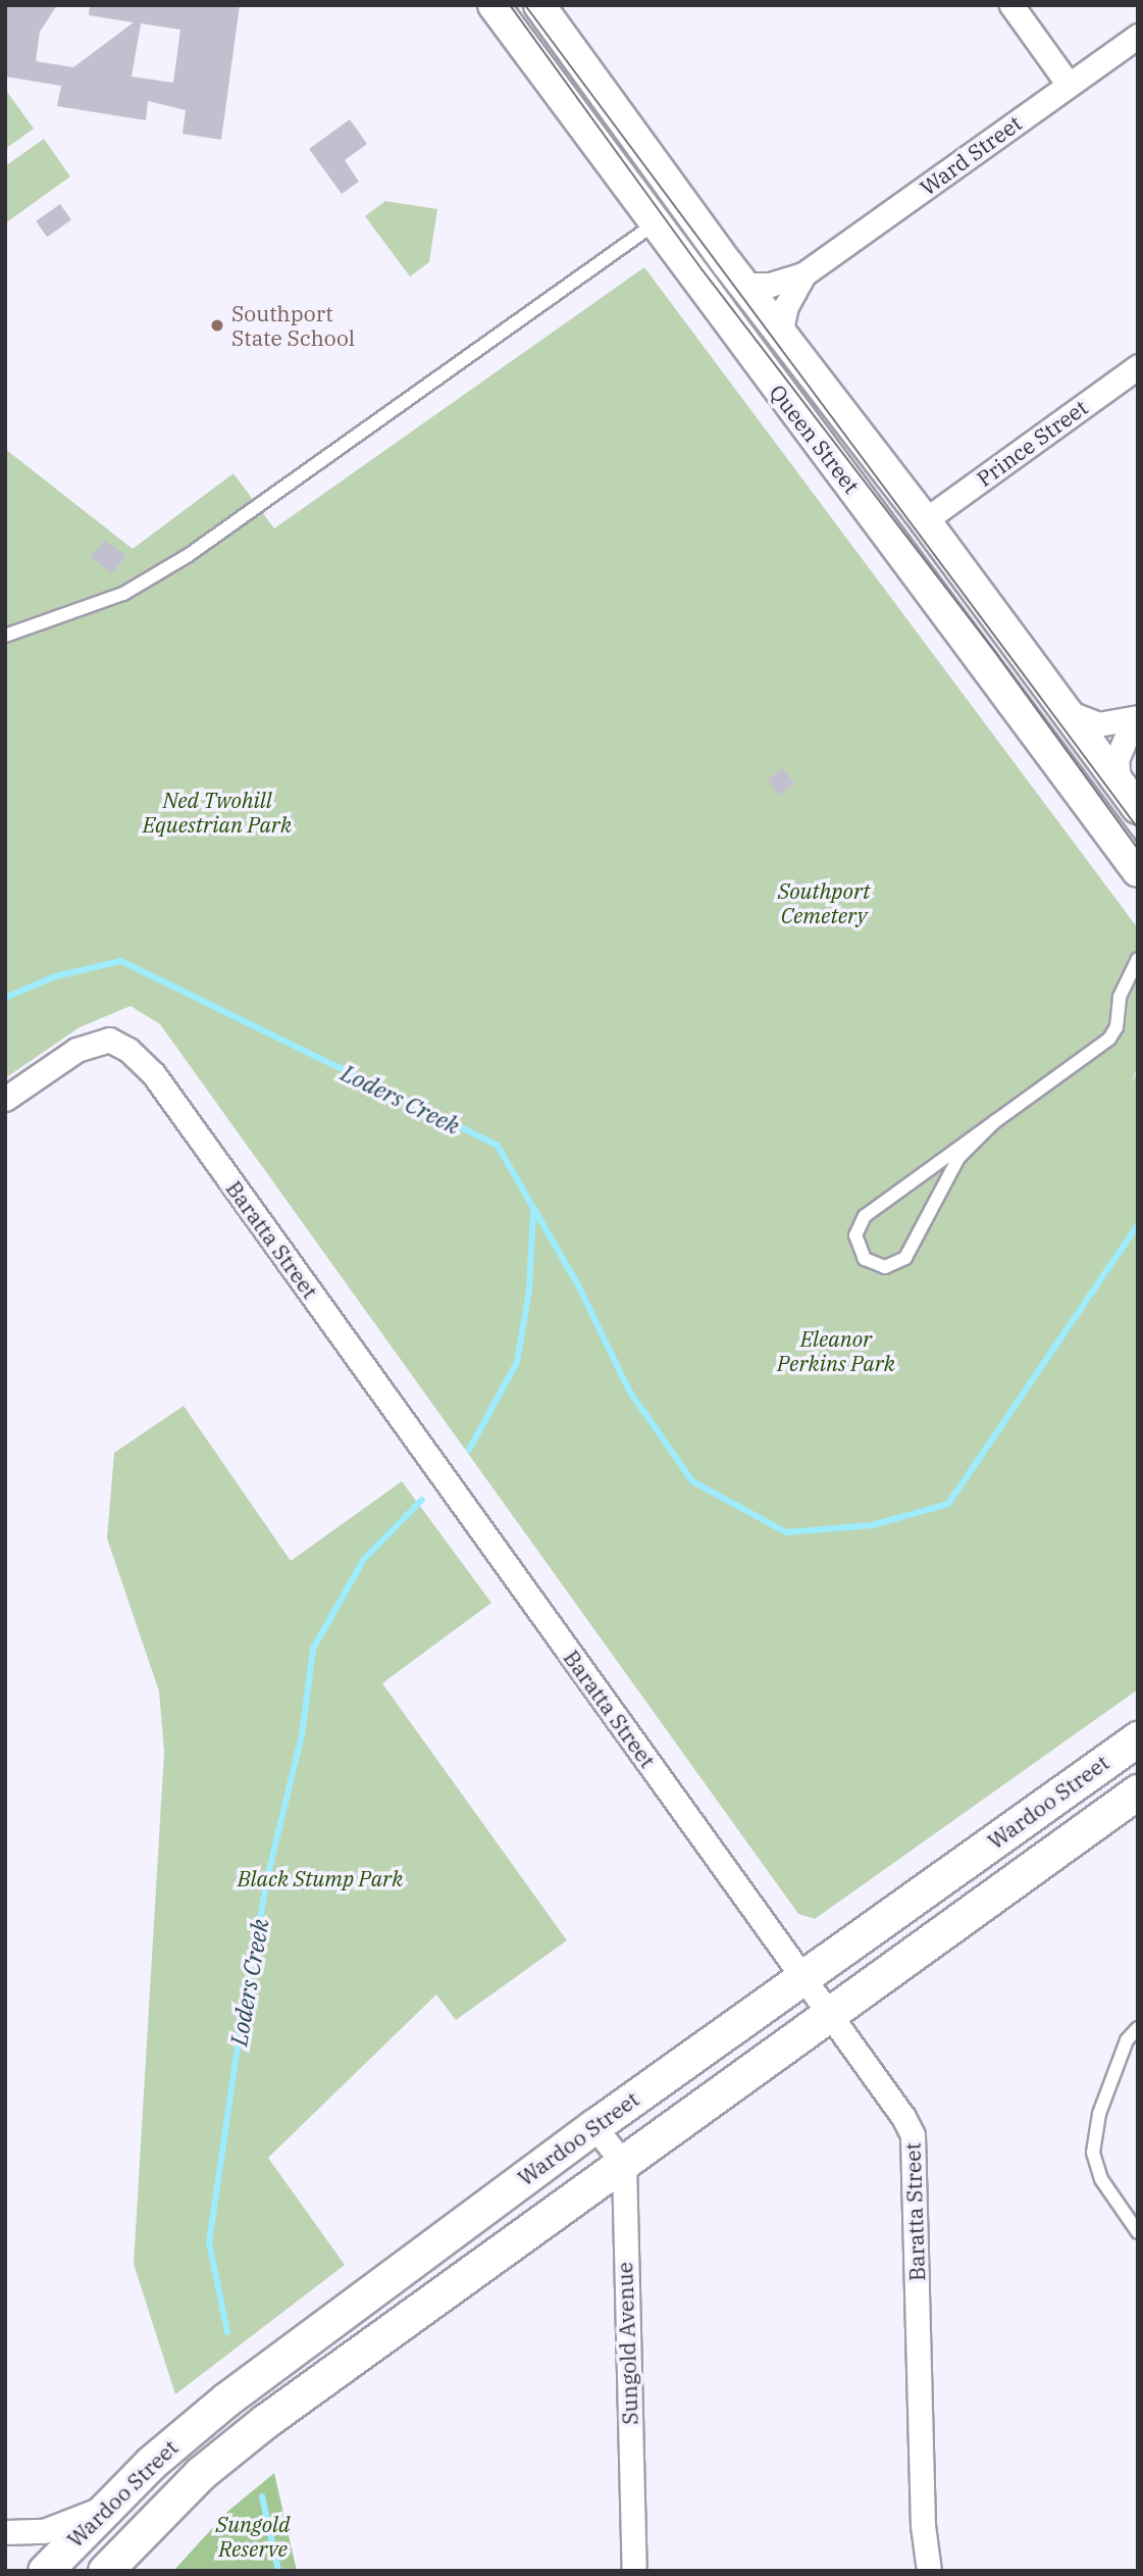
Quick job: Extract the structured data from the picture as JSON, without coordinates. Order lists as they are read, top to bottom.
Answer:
{
  "streets": {
    "main road": ["Wardoo Street"],
    "street": [
      "Ward Street",
      "Queen Street",
      "Prince Street",
      "Baratta Street",
      "Sungold Avenue"
    ]
  },
  "crossings": [
    ["Ward Street", "Queen Street"],
    ["Queen Street", "Prince Street"],
    ["Baratta Street", "Wardoo Street"],
    ["Wardoo Street", "Sungold Avenue"]
  ],
  "water": ["Loders Creek"],
  "parks": [
    "Ned Twohill Equestrian Park",
    "Southport Cemetery",
    "Eleanor Perkins Park",
    "Black Stump Park",
    "Sungold Reserve"
  ],
  "places": ["Southport State School"]
}
